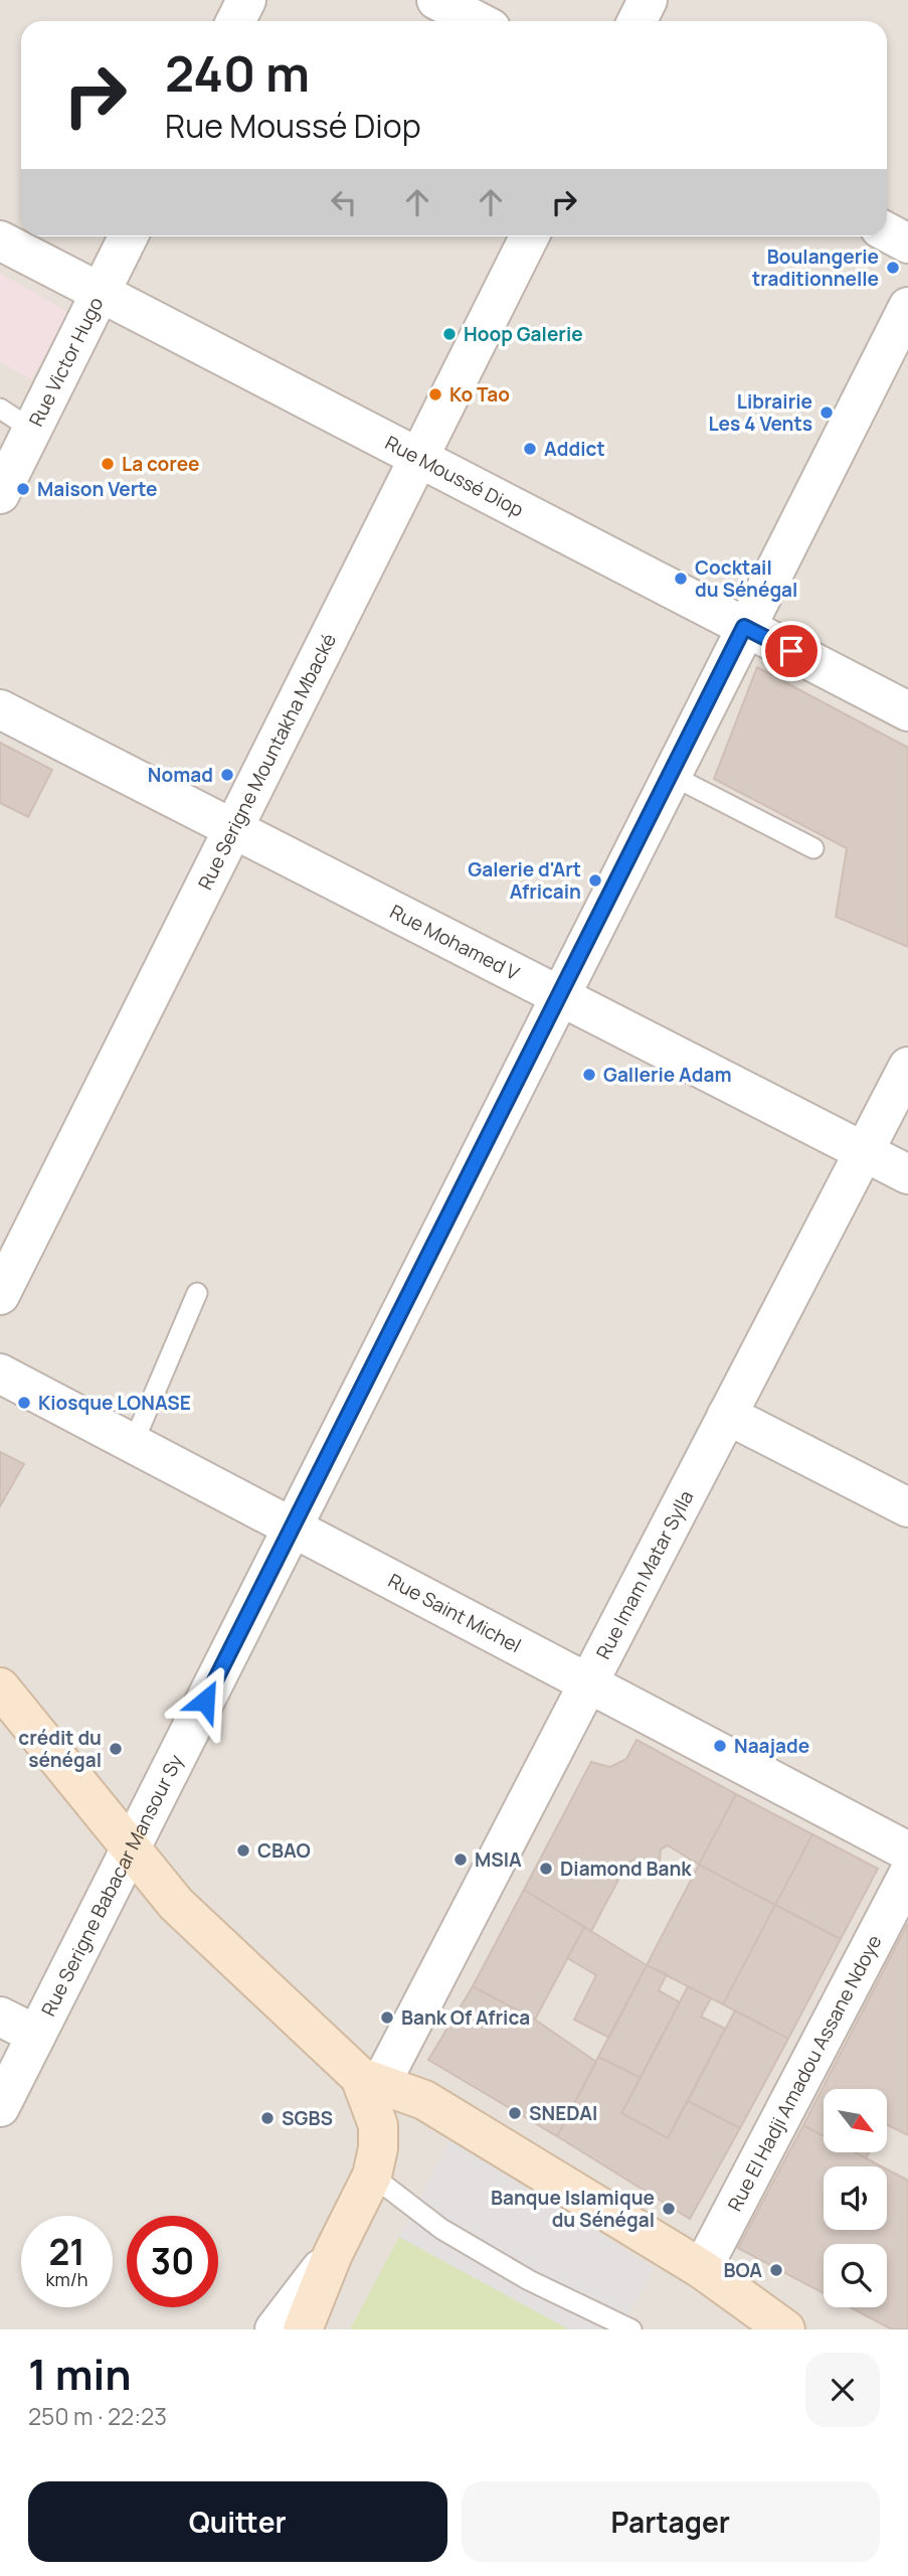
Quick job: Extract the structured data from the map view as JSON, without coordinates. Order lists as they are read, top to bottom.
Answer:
{
  "streets": {
    "street": [
      "Rue Victor Hugo",
      "Rue Moussé Diop",
      "Rue Serigne Mountakha Mbacké",
      "Rue Mohamed V",
      "Rue Imam Matar Sylla",
      "Rue Saint Michel",
      "Rue Serigne Babacar Mansour Sy",
      "Rue El Hadji Amadou Assane Ndoye"
    ]
  },
  "crossings": [
    ["Rue Victor Hugo", "Rue Moussé Diop"],
    ["Rue Moussé Diop", "Rue Serigne Mountakha Mbacké"],
    ["Rue Moussé Diop", "Rue Serigne Babacar Mansour Sy"],
    ["Rue Serigne Mountakha Mbacké", "Rue Mohamed V"],
    ["Rue Mohamed V", "Rue Imam Matar Sylla"],
    ["Rue Mohamed V", "Rue Serigne Babacar Mansour Sy"],
    ["Rue Imam Matar Sylla", "Rue Saint Michel"],
    ["Rue Saint Michel", "Rue Serigne Babacar Mansour Sy"]
  ],
  "places": [
    "Boulangerie traditionnelle",
    "Hoop Galerie",
    "Ko Tao",
    "Librairie Les 4 Vents",
    "Addict",
    "La coree",
    "Maison Verte",
    "Cocktail du Sénégal",
    "Nomad",
    "Galerie d'Art Africain",
    "Gallerie Adam",
    "Kiosque LONASE",
    "Naajade",
    "crédit du sénégal",
    "CBAO",
    "MSIA",
    "Diamond Bank",
    "Bank Of Africa",
    "SNEDAI",
    "SGBS",
    "Banque Islamique du Sénégal",
    "BOA"
  ],
  "north": "bottom right",
  "page": {
    "turn": ["240 m", "Rue Moussé Diop"],
    "speed": "21 km/h",
    "limit": "30",
    "heading": ["1 min", "250 m · 22:23"],
    "buttons": ["Quitter", "Partager"]
  }
}
